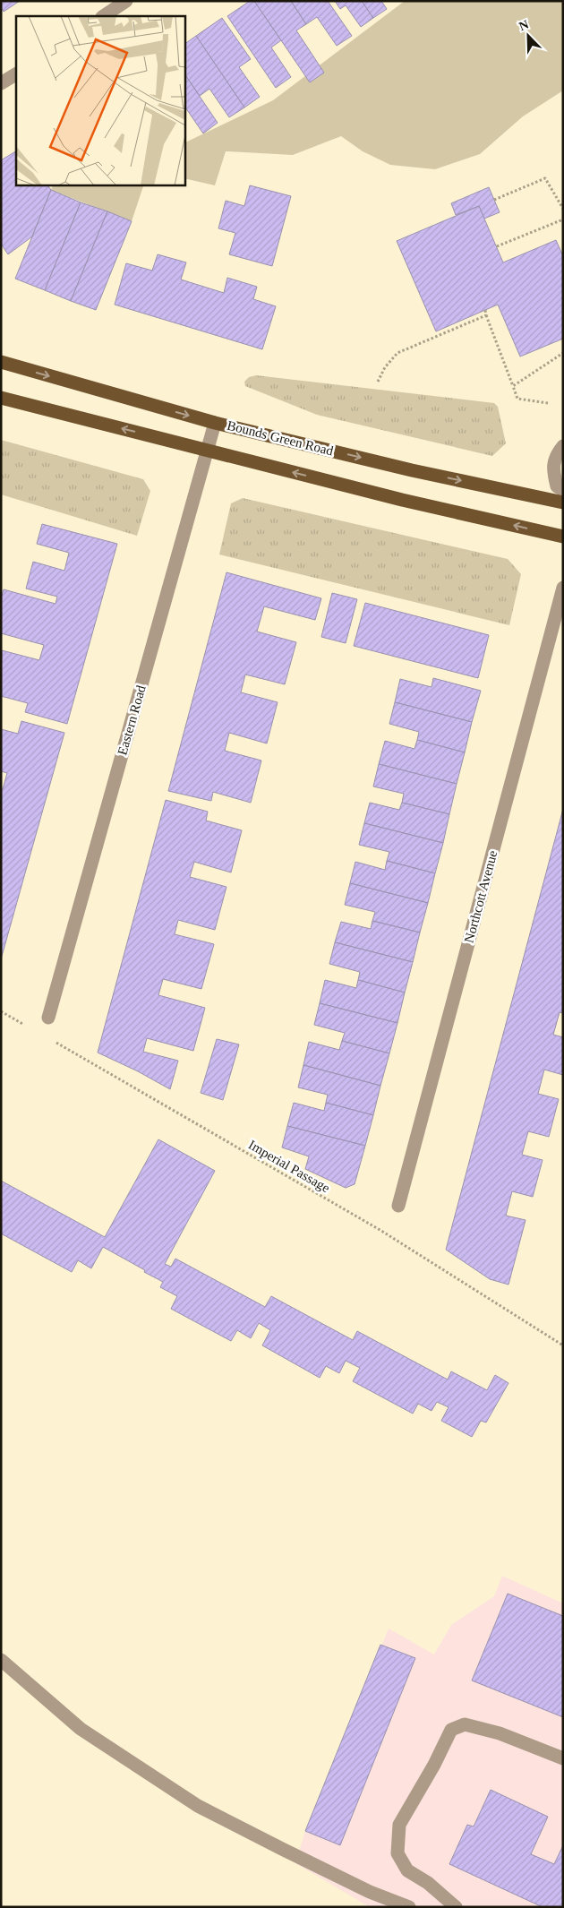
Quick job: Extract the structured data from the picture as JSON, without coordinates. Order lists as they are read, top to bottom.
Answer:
{
  "streets": {
    "main road": ["Bounds Green Road"],
    "street": ["Eastern Road", "Northcott Avenue"],
    "path": ["Imperial Passage"]
  },
  "crossings": [
    ["Bounds Green Road", "Eastern Road"]
  ],
  "north": "top left"
}
